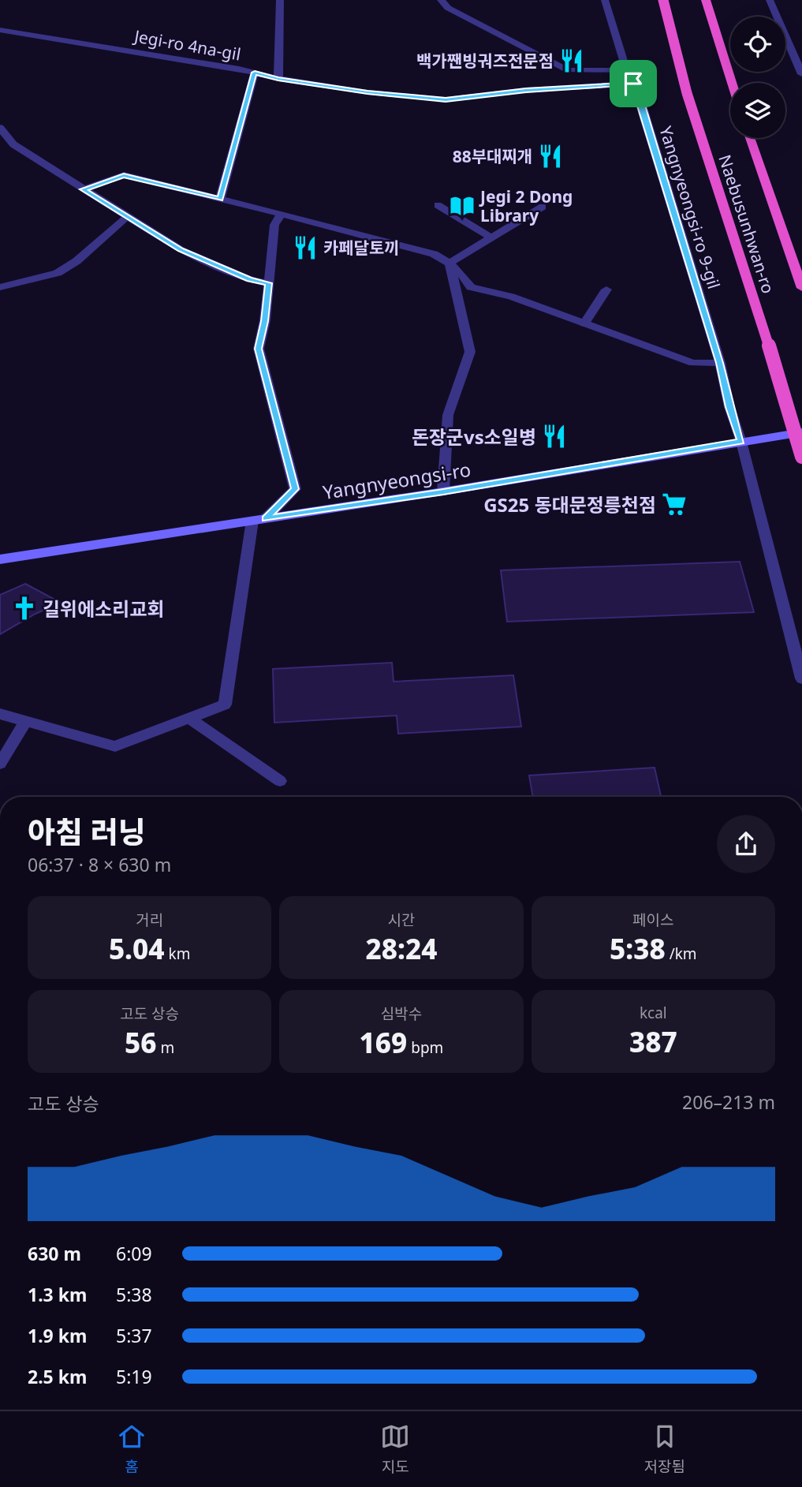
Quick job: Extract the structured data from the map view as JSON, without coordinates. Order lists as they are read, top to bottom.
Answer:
{
  "streets": {
    "highway": ["Naebusunhwan-ro"],
    "main road": ["Yangnyeongsi-ro"],
    "street": ["Jegi-ro 4na-gil", "Yangnyeongsi-ro 9-gil"]
  },
  "crossings": [
    ["Jegi-ro 4na-gil", "Yangnyeongsi-ro 9-gil"],
    ["Yangnyeongsi-ro 9-gil", "Yangnyeongsi-ro"]
  ],
  "places": {
    "restaurant": [
      "백가짼빙궈즈전문점",
      "88부대찌개",
      "카페달토끼",
      "돈장군vs소일병"
    ],
    "library": ["Jegi 2 Dong Library"],
    "supermarket": ["GS25 동대문정릉천점"],
    "church": ["길위에소리교회"]
  },
  "page": {
    "heading": ["아침 러닝", "06:37 · 8 × 630 m"],
    "stats": [
      ["거리", "5.04 km"],
      ["시간", "28:24"],
      ["페이스", "5:38 /km"],
      ["고도 상승", "56 m"],
      ["심박수", "169 bpm"],
      ["kcal", "387"]
    ],
    "chart": ["고도 상승", "206–213 m"],
    "list": [
      {
        "name": "630 m",
        "note": "6:09"
      },
      {
        "name": "1.3 km",
        "note": "5:38"
      },
      {
        "name": "1.9 km",
        "note": "5:37"
      },
      {
        "name": "2.5 km",
        "note": "5:19"
      }
    ],
    "tabs": ["홈", "지도", "저장됨"]
  }
}
